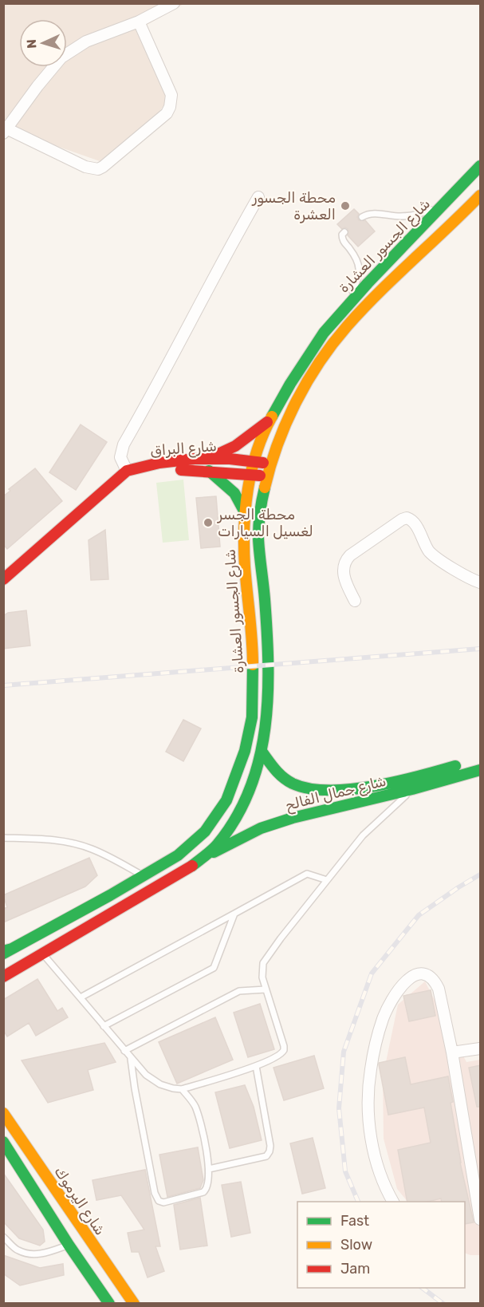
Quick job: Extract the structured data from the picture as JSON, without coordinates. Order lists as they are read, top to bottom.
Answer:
{
  "streets": {
    "main road": [
      "شارع الجسور العشارة",
      "شارع البراق",
      "شارع جمال الفالح",
      "شارع اليرموك"
    ]
  },
  "crossings": [
    ["شارع الجسور العشارة", "شارع البراق"],
    ["شارع الجسور العشارة", "شارع جمال الفالح"]
  ],
  "places": ["محطة الجسور العشرة", "محطة الجسر لغسيل السيارات"],
  "legend": ["Fast", "Slow", "Jam"],
  "north": "left"
}
